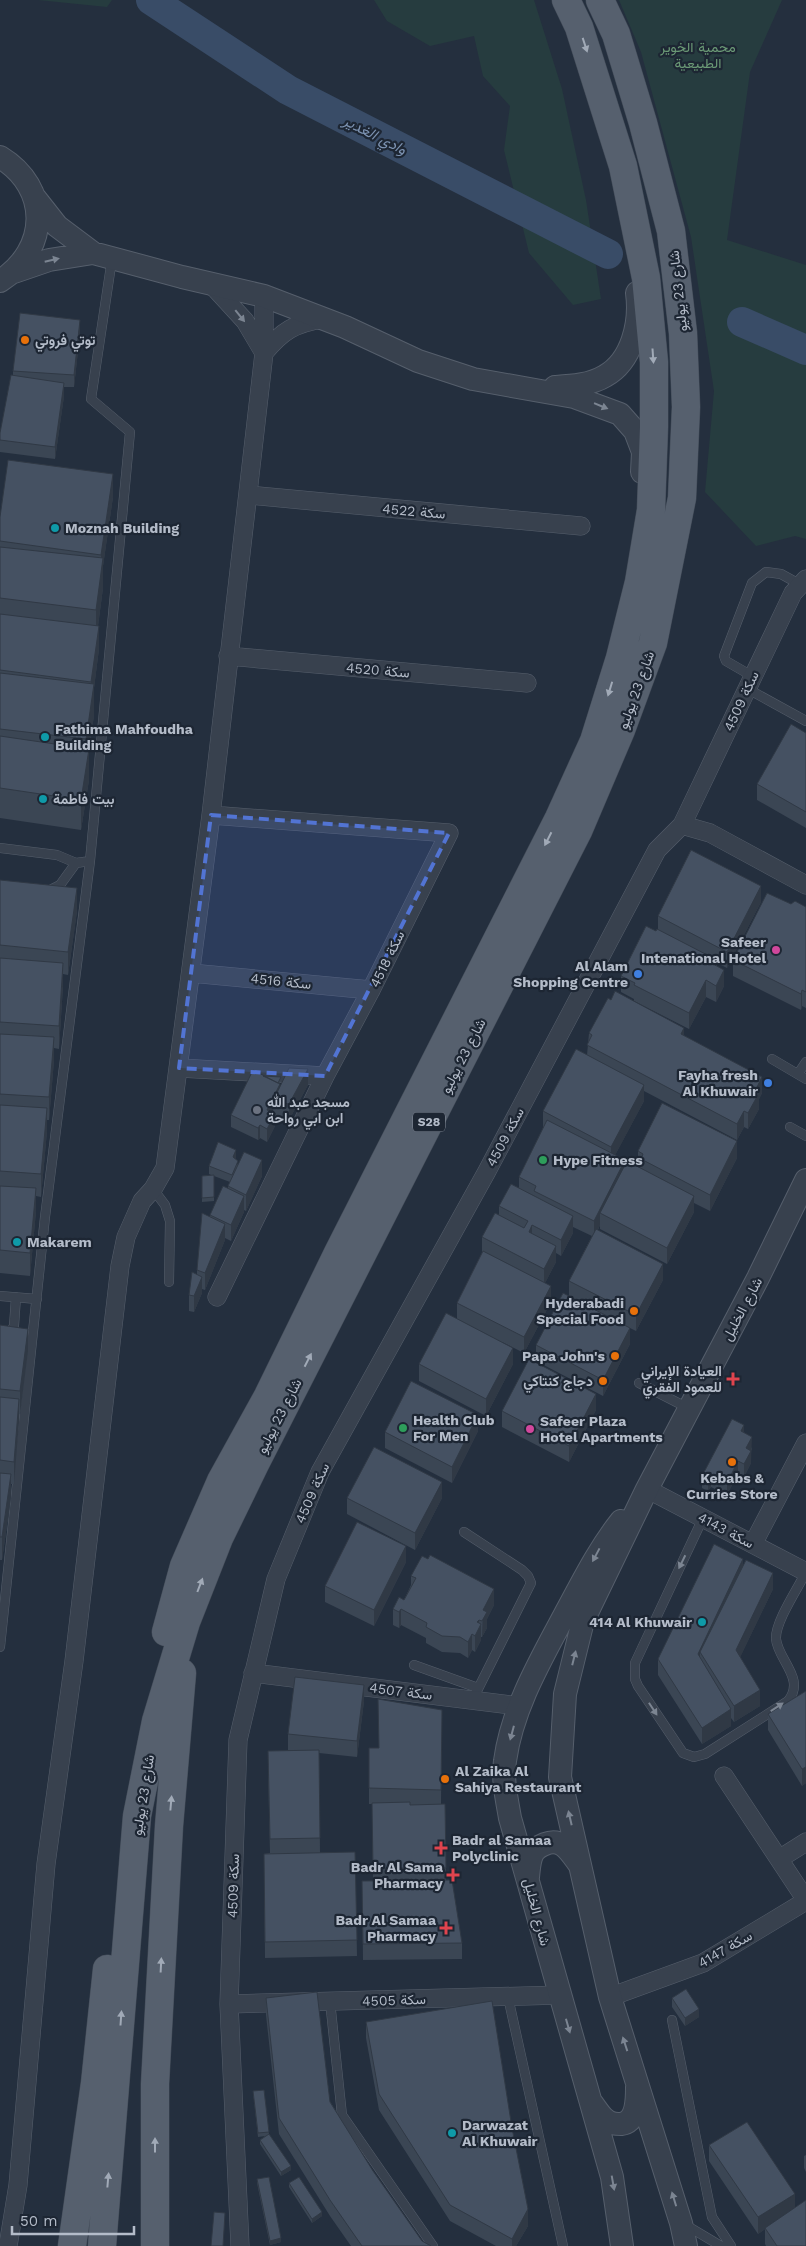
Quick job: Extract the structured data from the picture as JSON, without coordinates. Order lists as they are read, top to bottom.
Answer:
{
  "streets": {
    "main road": ["شارع 23 يوليو", "S28"],
    "street": [
      "سكة 4522",
      "سكة 4520",
      "سكة 4509",
      "سكة 4518",
      "سكة 4516",
      "شارع الخليل",
      "سكة 4143",
      "سكة 4507",
      "سكة 4147",
      "سكة 4505"
    ]
  },
  "crossings": [
    ["سكة 4509", "سكة 4507"],
    ["سكة 4509", "سكة 4505"],
    ["سكة 4518", "سكة 4516"],
    ["شارع الخليل", "سكة 4143"],
    ["شارع الخليل", "سكة 4507"],
    ["شارع الخليل", "سكة 4147"],
    ["شارع الخليل", "سكة 4505"]
  ],
  "water": ["وادي الغدير"],
  "parks": ["محمية الخوير الطبيعية"],
  "places": {
    "other": [
      "توتي فروتي",
      "Moznah Building",
      "Fathima Mahfoudha Building",
      "بيت فاطمة",
      "Safeer Intenational Hotel",
      "Al Alam Shopping Centre",
      "Fayha fresh Al Khuwair",
      "مسجد عبد الله ابن ابي رواحة",
      "Hype Fitness",
      "Makarem",
      "Hyderabadi Special Food",
      "Papa John's",
      "دجاج كنتاكي",
      "Health Club For Men",
      "Safeer Plaza Hotel Apartments",
      "Kebabs & Curries Store",
      "414 Al Khuwair",
      "Al Zaika Al Sahiya Restaurant",
      "Darwazat Al Khuwair"
    ],
    "health": [
      "العيادة الإيراني للعمود الفقري",
      "Badr al Samaa Polyclinic",
      "Badr Al Sama Pharmacy",
      "Badr Al Samaa Pharmacy"
    ]
  },
  "scale_bar": "50 m"
}
